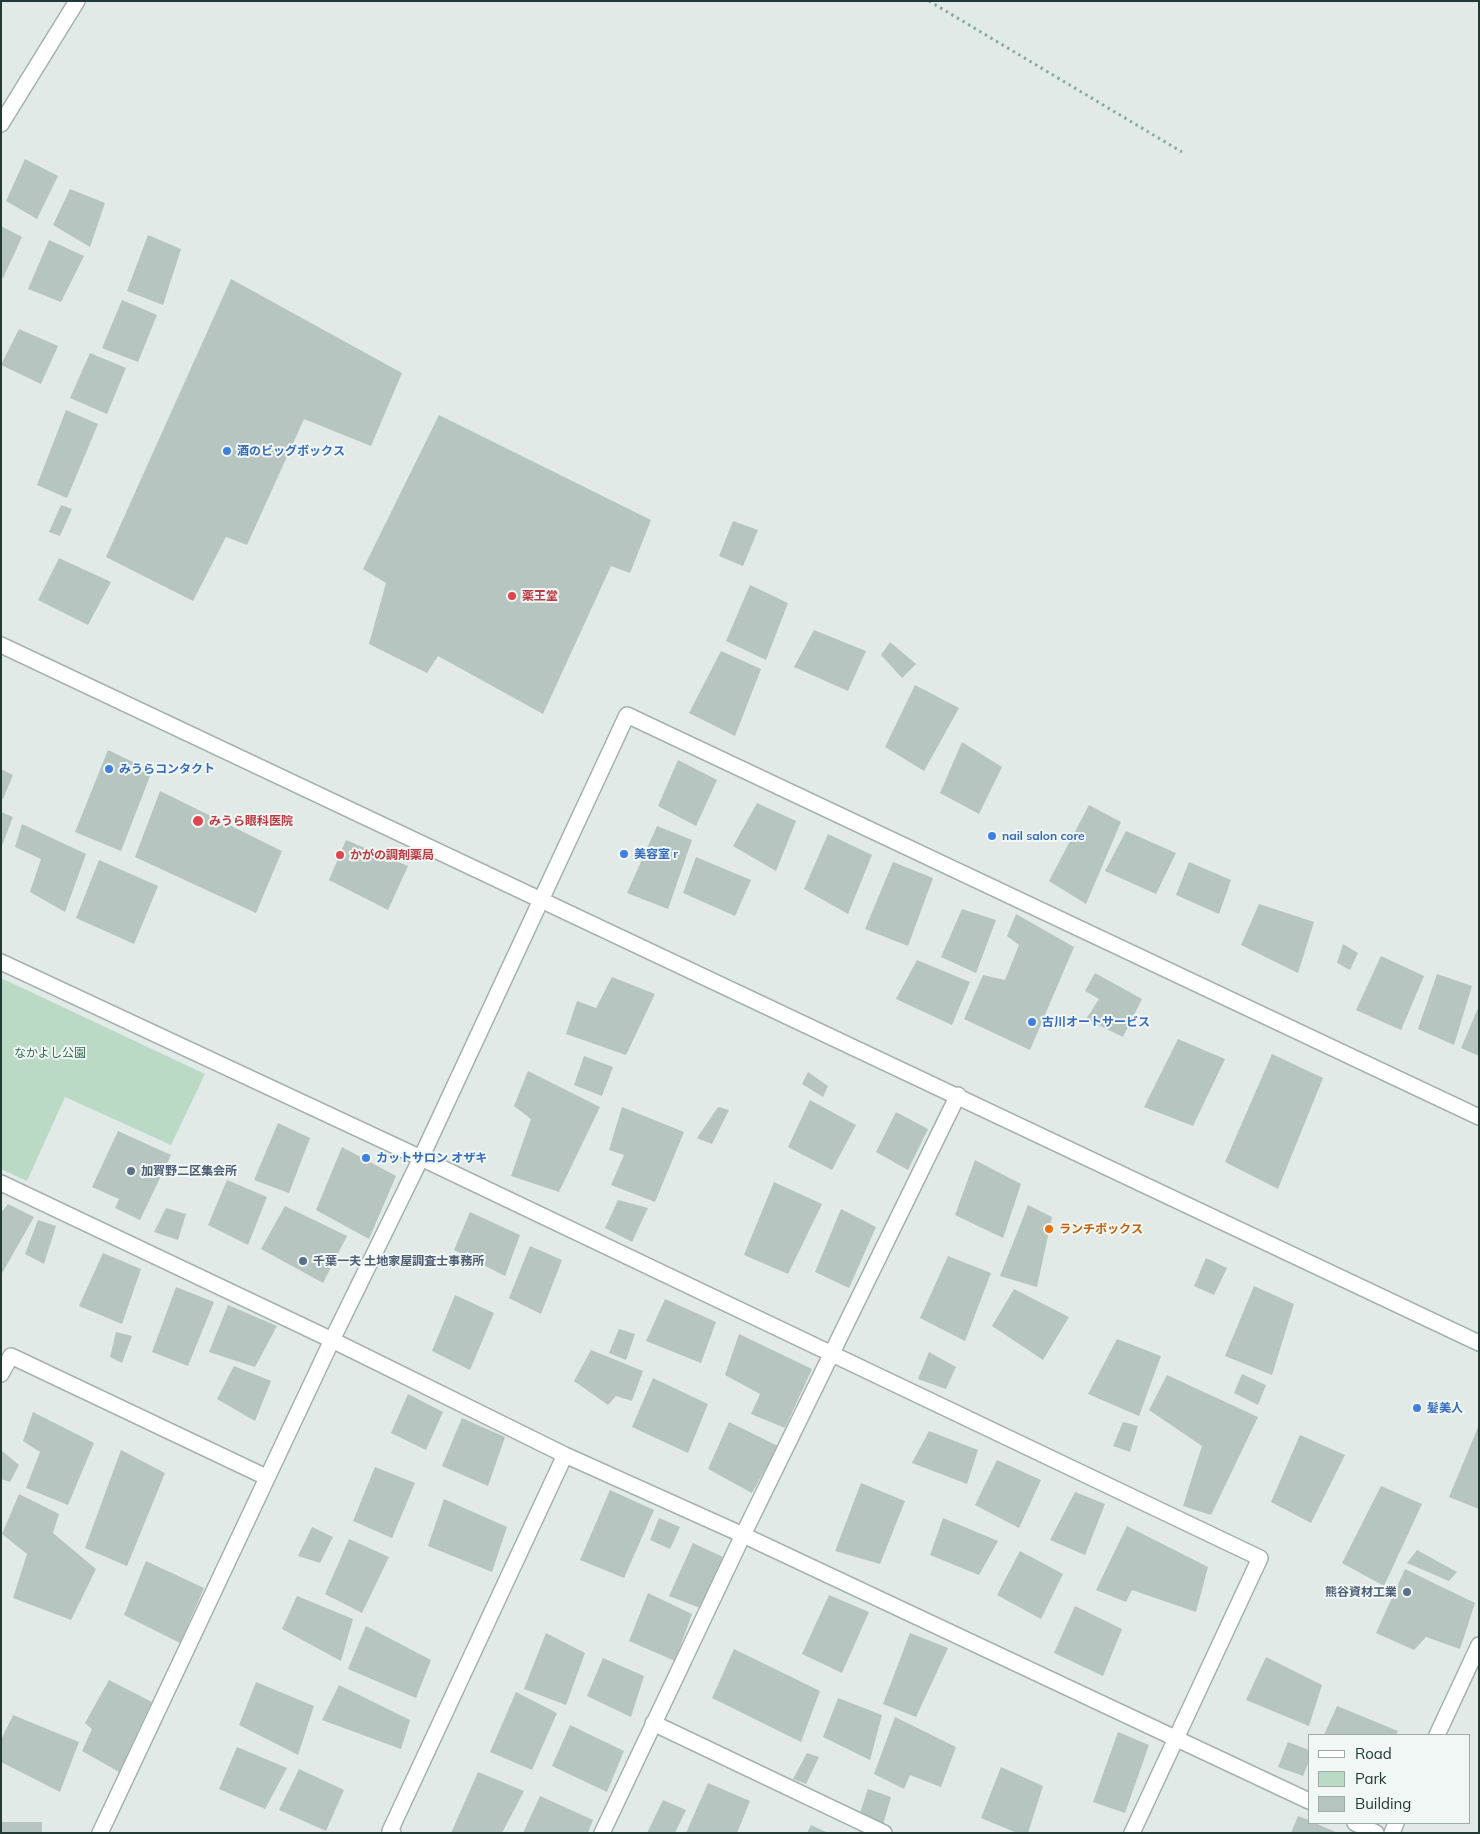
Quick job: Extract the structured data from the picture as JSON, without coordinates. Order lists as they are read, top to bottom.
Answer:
{
  "parks": ["なかよし公園"],
  "places": [
    "酒のビッグボックス",
    "薬王堂",
    "みうらコンタクト",
    "みうら眼科医院",
    "nail salon core",
    "美容室 r",
    "かがの調剤薬局",
    "古川オートサービス",
    "カットサロン オザキ",
    "加賀野二区集会所",
    "ランチボックス",
    "千葉一夫 土地家屋調査士事務所",
    "髪美人",
    "熊谷資材工業"
  ],
  "legend": ["Road", "Park", "Building"]
}
